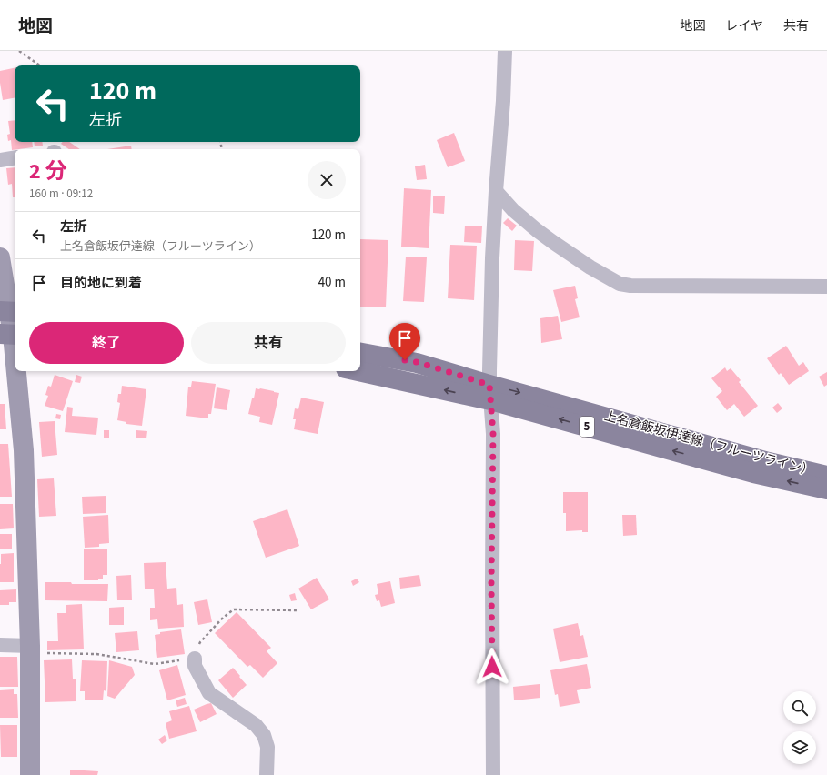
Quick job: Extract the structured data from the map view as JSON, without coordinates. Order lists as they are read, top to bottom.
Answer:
{
  "streets": {
    "main road": ["5", "上名倉飯坂伊達線（フルーツライン）"]
  },
  "page": {
    "header": "地図",
    "nav": ["地図", "レイヤ", "共有"],
    "turn": ["120 m", "左折"],
    "heading": ["2 分", "160 m · 09:12"],
    "list": [
      {
        "name": "左折",
        "note": "上名倉飯坂伊達線（フルーツライン）",
        "value": "120 m"
      },
      {
        "name": "目的地に到着",
        "value": "40 m"
      }
    ],
    "buttons": ["終了", "共有"]
  }
}
